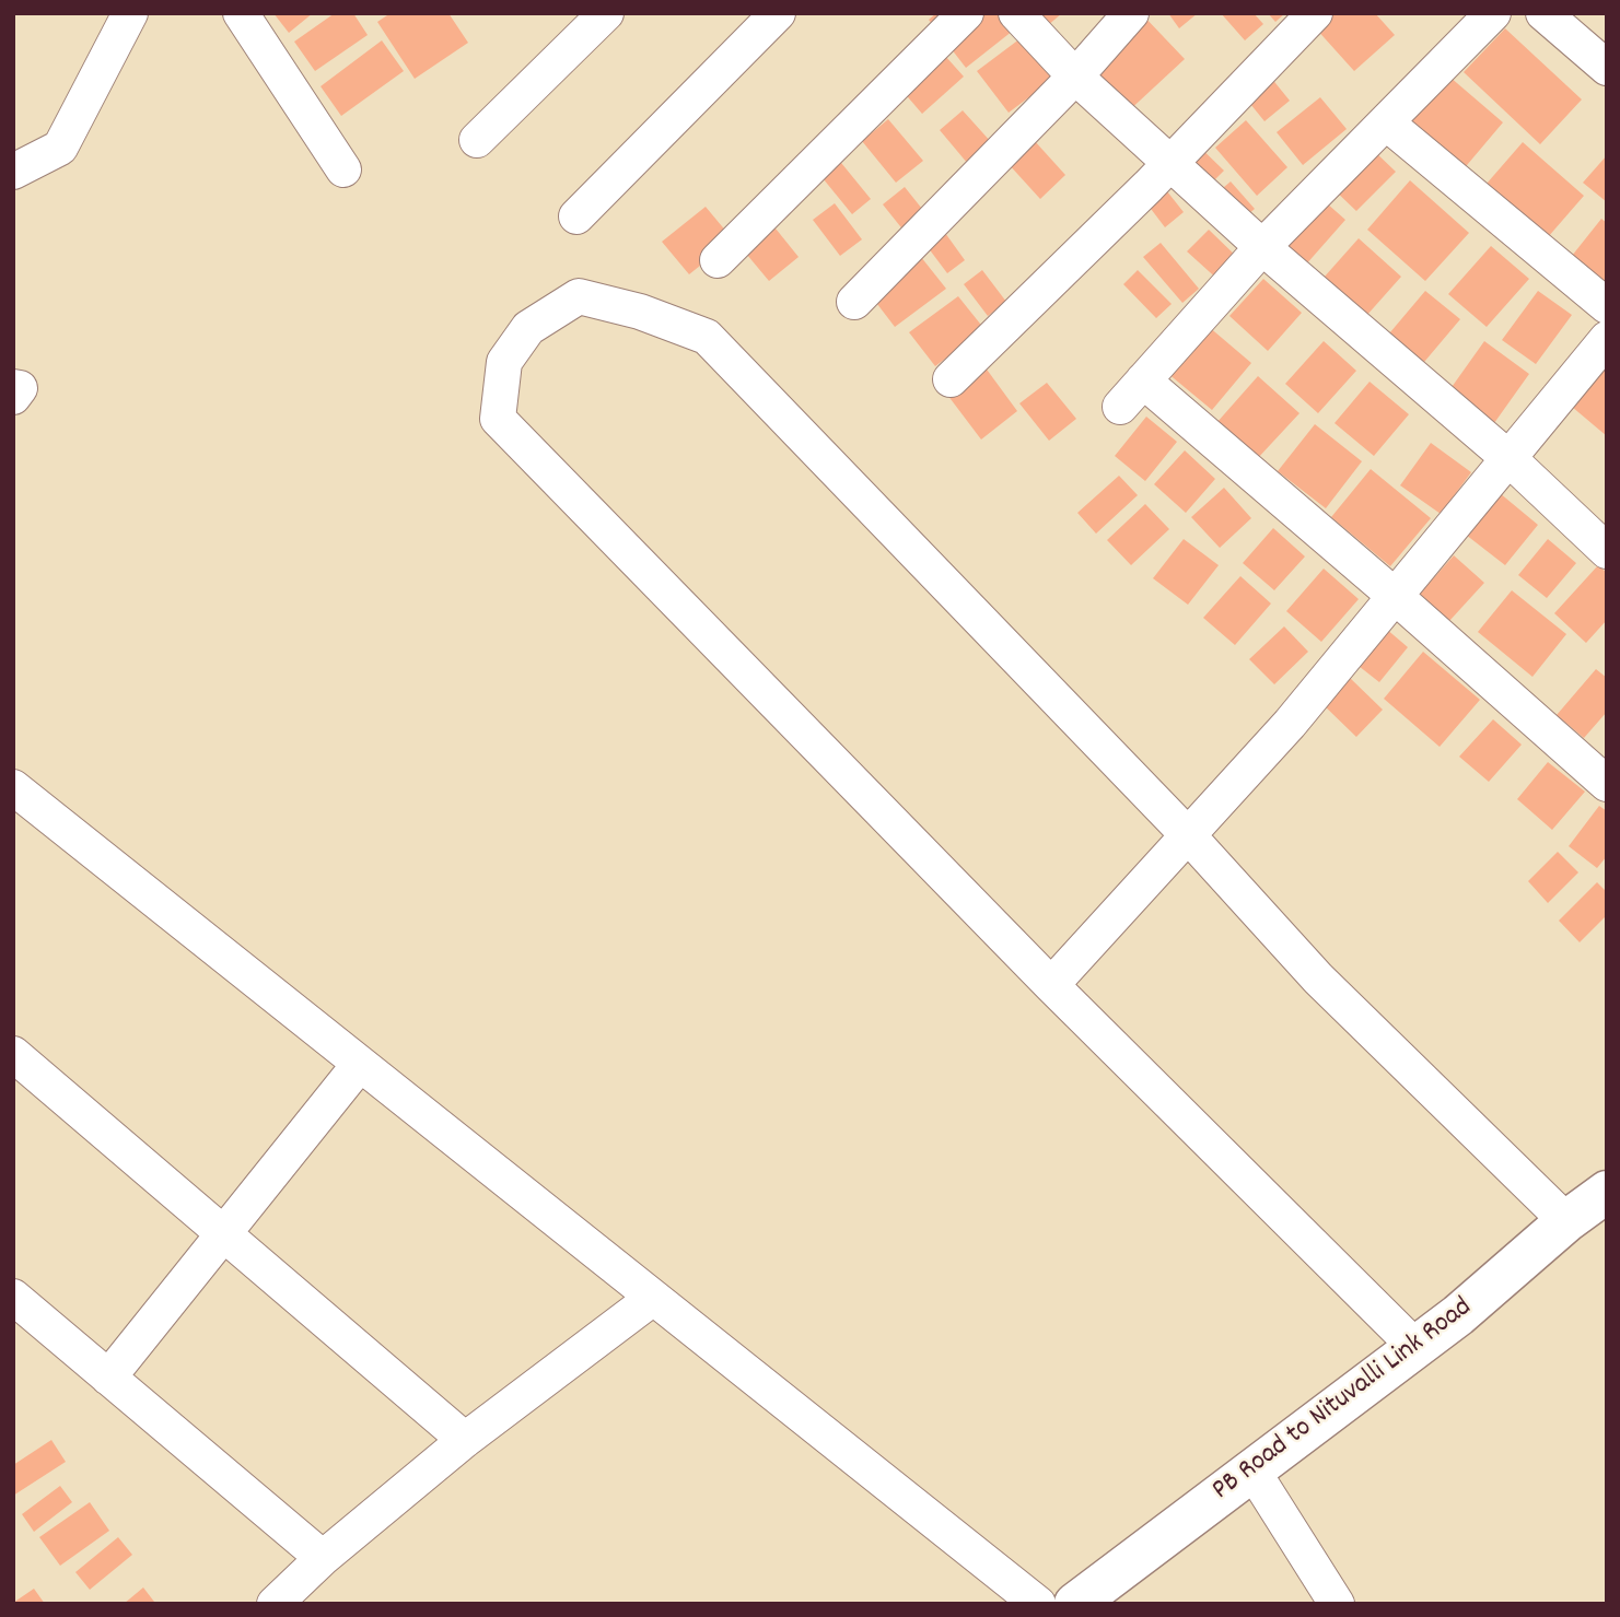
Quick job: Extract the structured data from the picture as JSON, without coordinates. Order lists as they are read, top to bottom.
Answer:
{
  "streets": {
    "street": ["PB Road to Nituvalli Link Road"]
  }
}
